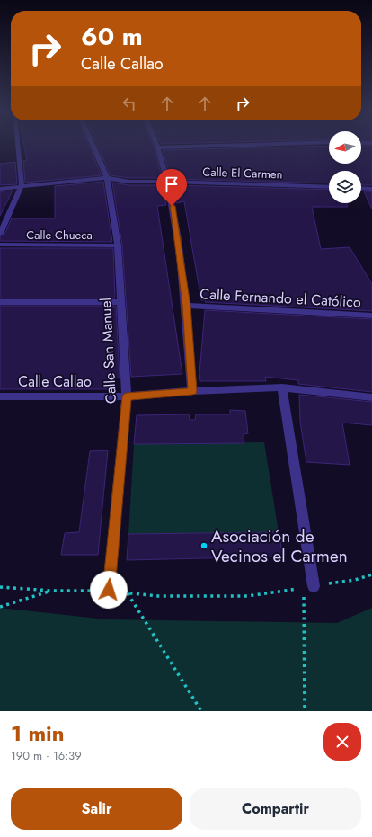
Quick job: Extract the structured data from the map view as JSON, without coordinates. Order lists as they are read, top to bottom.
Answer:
{
  "streets": {
    "street": [
      "Calle El Carmen",
      "Calle Chueca",
      "Calle Fernando el Católico",
      "Calle San Manuel",
      "Calle Callao"
    ]
  },
  "crossings": [
    ["Calle El Carmen", "Calle San Manuel"],
    ["Calle Chueca", "Calle San Manuel"],
    ["Calle San Manuel", "Calle Callao"]
  ],
  "places": ["Asociación de Vecinos el Carmen"],
  "north": "left",
  "page": {
    "turn": ["60 m", "Calle Callao"],
    "heading": ["1 min", "190 m · 16:39"],
    "buttons": ["Salir", "Compartir"]
  }
}
